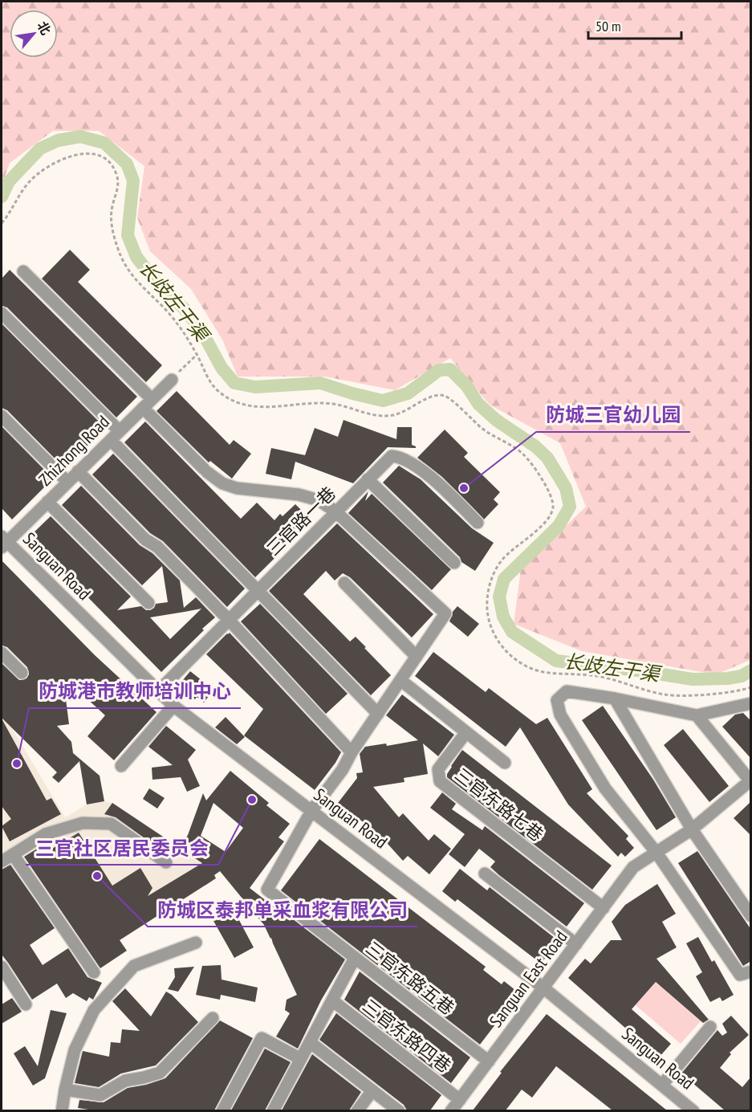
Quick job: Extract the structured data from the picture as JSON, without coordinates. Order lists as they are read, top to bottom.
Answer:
{
  "streets": {
    "street": [
      "Zhizhong Road",
      "三官路一巷",
      "Sanguan Road",
      "三官东路七巷",
      "三官东路五巷",
      "Sanguan East Road",
      "三官东路四巷"
    ]
  },
  "crossings": [
    ["Zhizhong Road", "Sanguan Road"],
    ["三官路一巷", "Sanguan Road"],
    ["Sanguan Road", "三官东路五巷"],
    ["Sanguan Road", "Sanguan East Road"],
    ["三官东路七巷", "Sanguan East Road"],
    ["三官东路五巷", "Sanguan East Road"],
    ["Sanguan East Road", "三官东路四巷"]
  ],
  "water": ["长歧左干渠"],
  "places": [
    "防城三官幼儿园",
    "防城港市教师培训中心",
    "三官社区居民委员会",
    "防城区泰邦单采血浆有限公司"
  ],
  "scale_bar": "50 m",
  "north": "top right"
}
